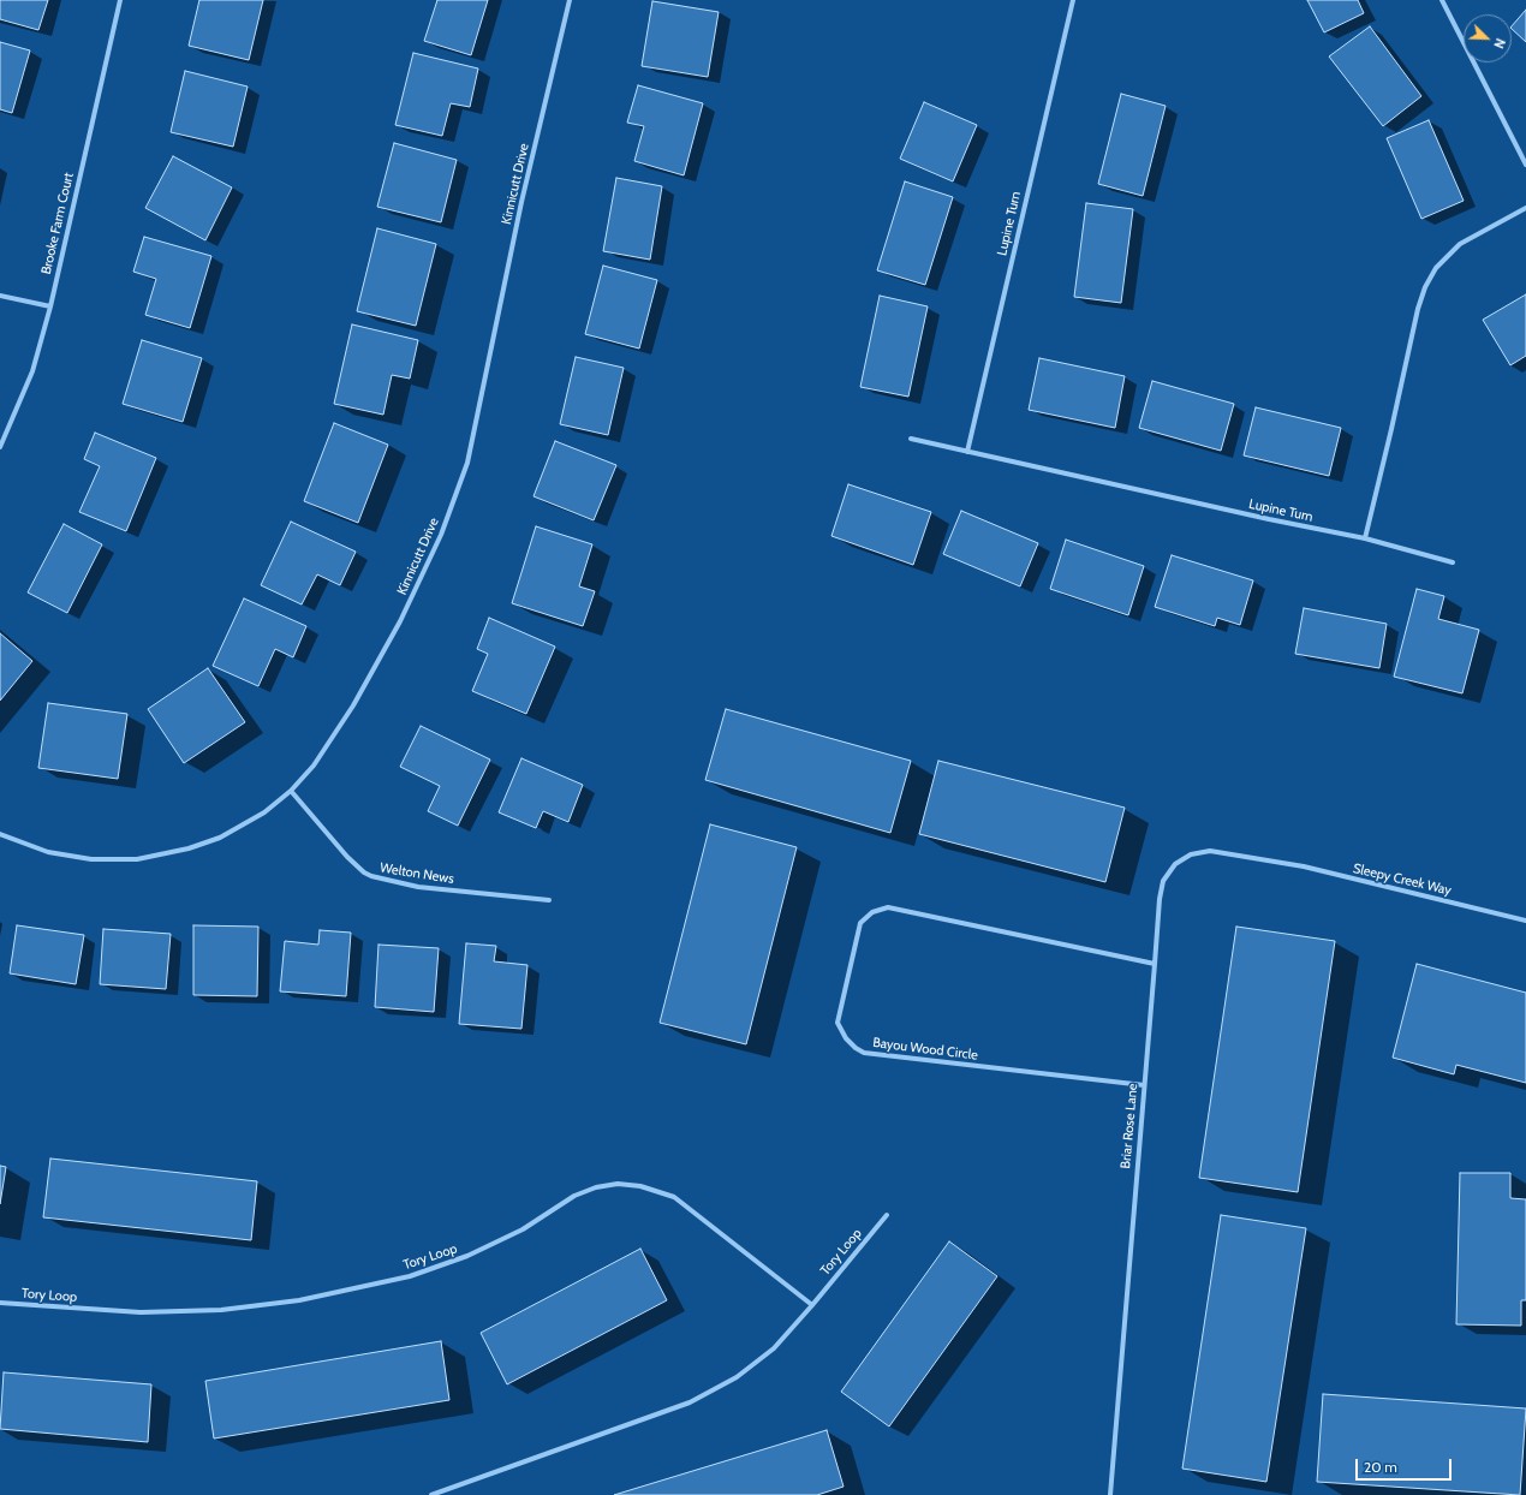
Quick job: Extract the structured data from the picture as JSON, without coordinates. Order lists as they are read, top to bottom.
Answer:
{
  "streets": {
    "street": [
      "Kinnicutt Drive",
      "Brooke Farm Court",
      "Lupine Turn",
      "Welton News",
      "Sleepy Creek Way",
      "Bayou Wood Circle",
      "Briar Rose Lane",
      "Tory Loop"
    ]
  },
  "crossings": [
    ["Kinnicutt Drive", "Welton News"],
    ["Sleepy Creek Way", "Briar Rose Lane"],
    ["Bayou Wood Circle", "Briar Rose Lane"]
  ],
  "scale_bar": "20 m",
  "north": "bottom right"
}
